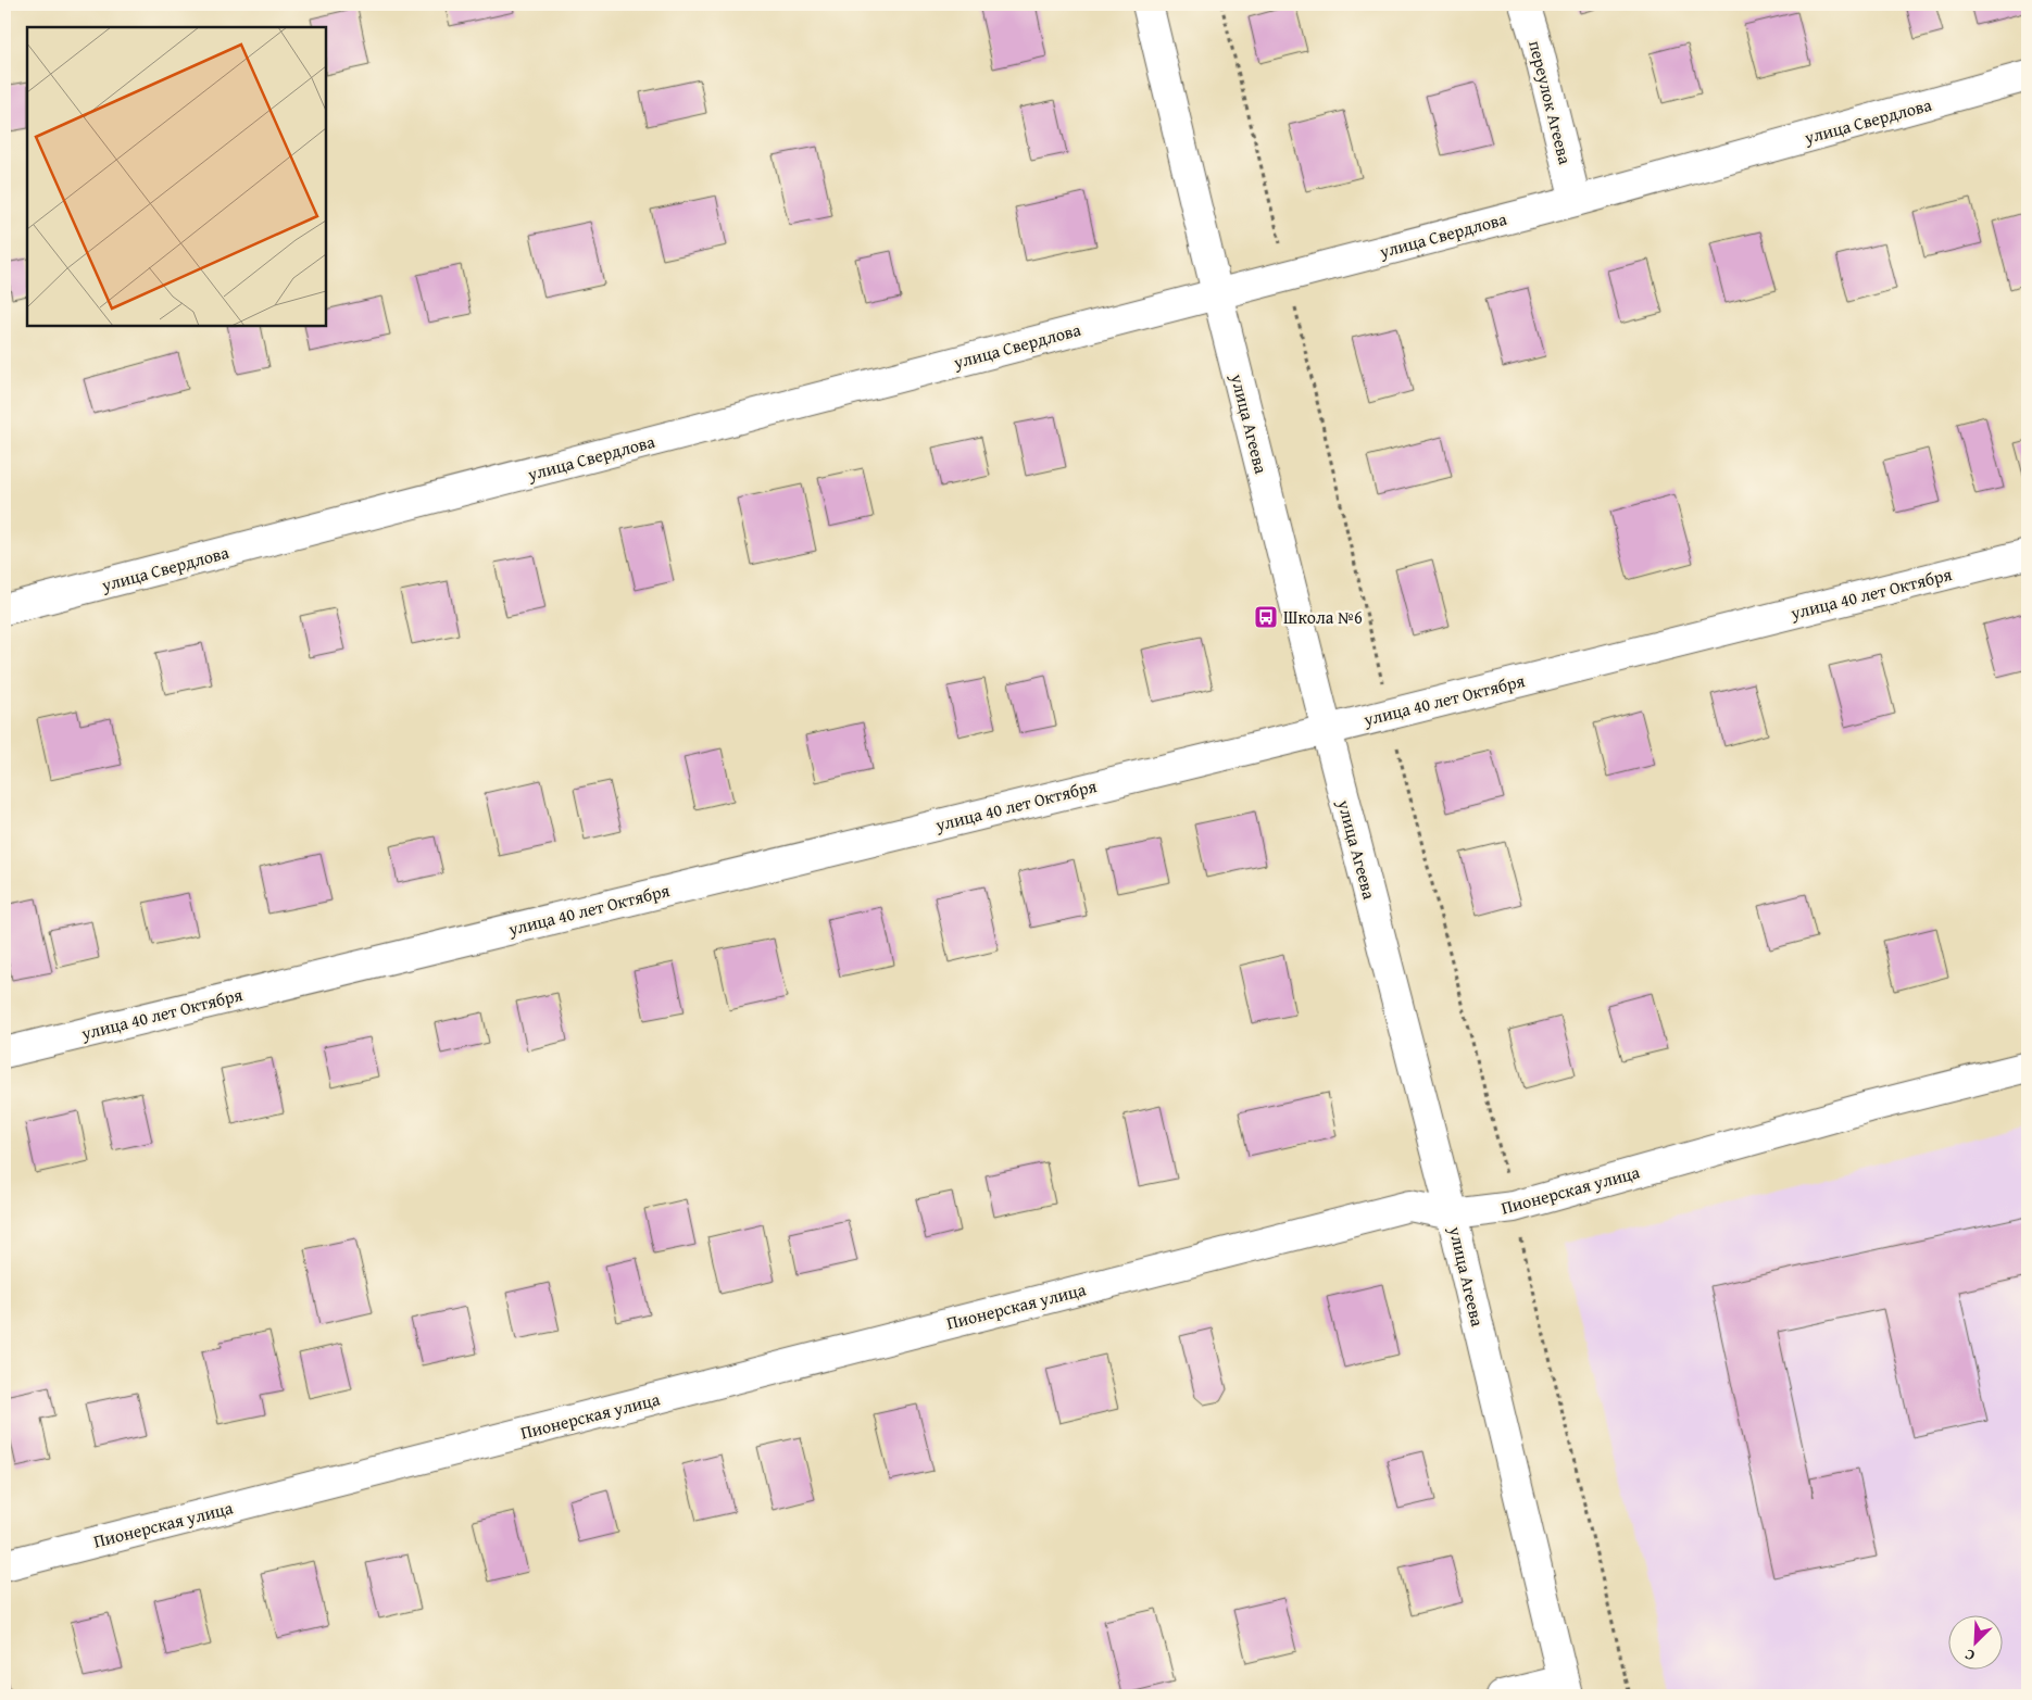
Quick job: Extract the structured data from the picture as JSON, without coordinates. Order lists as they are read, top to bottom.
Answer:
{
  "streets": {
    "street": [
      "переулок Агеева",
      "улица Свердлова",
      "улица Агеева",
      "улица 40 лет Октября",
      "Пионерская улица"
    ]
  },
  "crossings": [
    ["переулок Агеева", "улица Свердлова"],
    ["улица Свердлова", "улица Агеева"],
    ["улица Агеева", "улица 40 лет Октября"],
    ["улица Агеева", "Пионерская улица"]
  ],
  "places": {
    "bus stop": ["Школа №6"]
  },
  "north": "bottom left"
}
